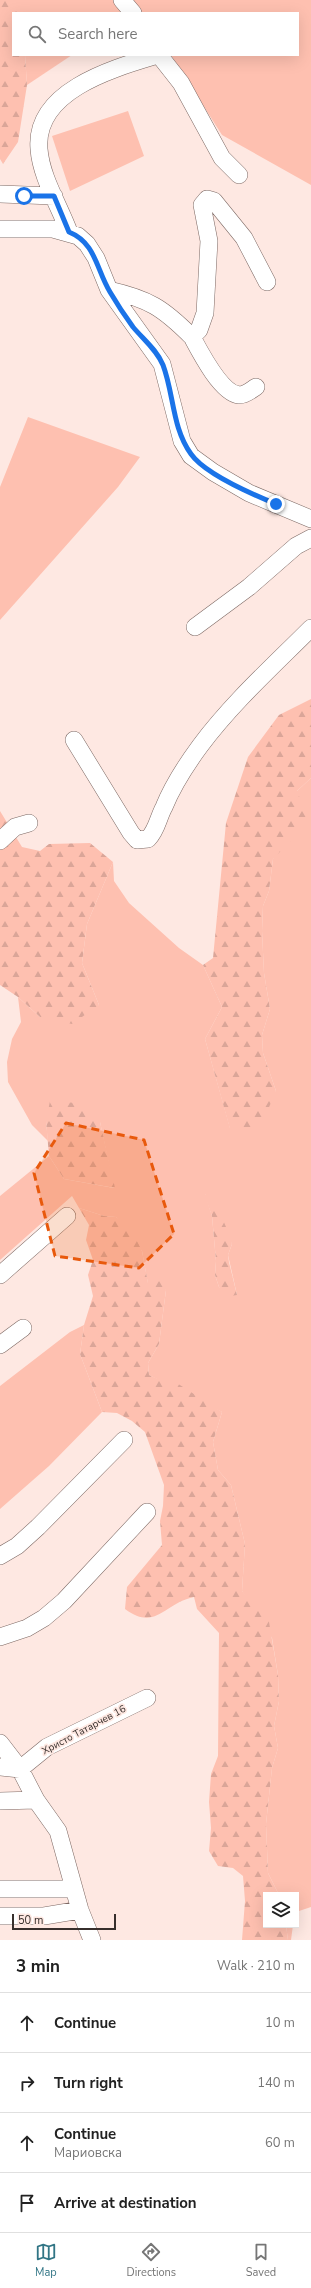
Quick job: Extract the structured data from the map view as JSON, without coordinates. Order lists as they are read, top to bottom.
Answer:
{
  "streets": {
    "street": ["Христо Татарчев 16"]
  },
  "scale_bar": "50 m",
  "page": {
    "search": "Search here",
    "scale": "50 m",
    "heading": ["3 min", "Walk · 210 m"],
    "list": [
      ["Continue", "10 m"],
      ["Turn right", "140 m"],
      ["Continue", "Мариовска", "60 m"],
      "Arrive at destination"
    ],
    "nav": ["Map", "Directions", "Saved"]
  }
}
